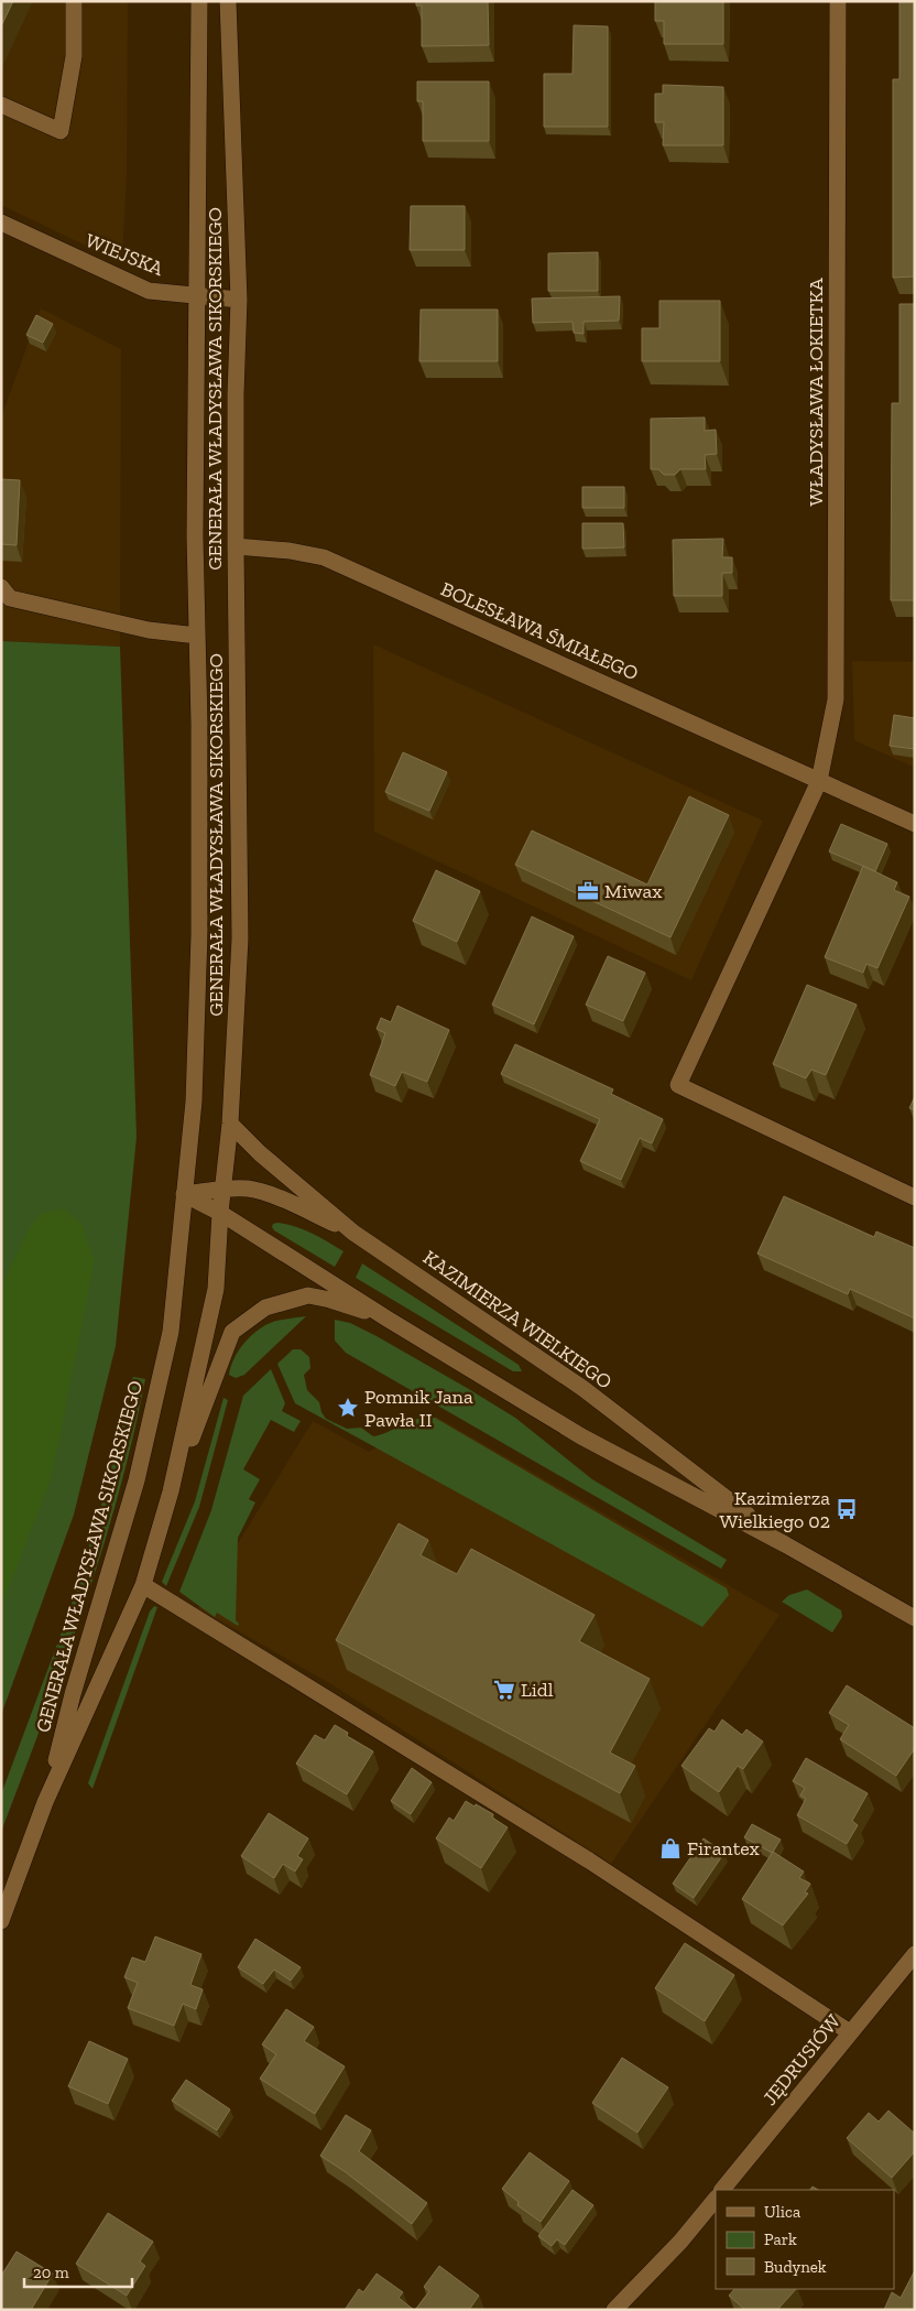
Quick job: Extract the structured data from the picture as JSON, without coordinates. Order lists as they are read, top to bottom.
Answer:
{
  "streets": {
    "street": [
      "WIEJSKA",
      "GENERAŁA WŁADYSŁAWA SIKORSKIEGO",
      "WŁADYSŁAWA ŁOKIETKA",
      "BOLESŁAWA ŚMIAŁEGO",
      "KAZIMIERZA WIELKIEGO",
      "JĘDRUSIÓW"
    ]
  },
  "crossings": [
    ["WIEJSKA", "GENERAŁA WŁADYSŁAWA SIKORSKIEGO"],
    ["GENERAŁA WŁADYSŁAWA SIKORSKIEGO", "BOLESŁAWA ŚMIAŁEGO"],
    ["GENERAŁA WŁADYSŁAWA SIKORSKIEGO", "KAZIMIERZA WIELKIEGO"],
    ["WŁADYSŁAWA ŁOKIETKA", "BOLESŁAWA ŚMIAŁEGO"]
  ],
  "places": {
    "office": ["Miwax"],
    "place": ["Pomnik Jana Pawła II"],
    "bus stop": ["Kazimierza Wielkiego 02"],
    "supermarket": ["Lidl"],
    "shop": ["Firantex"]
  },
  "legend": ["Ulica", "Park", "Budynek"],
  "scale_bar": "20 m"
}
